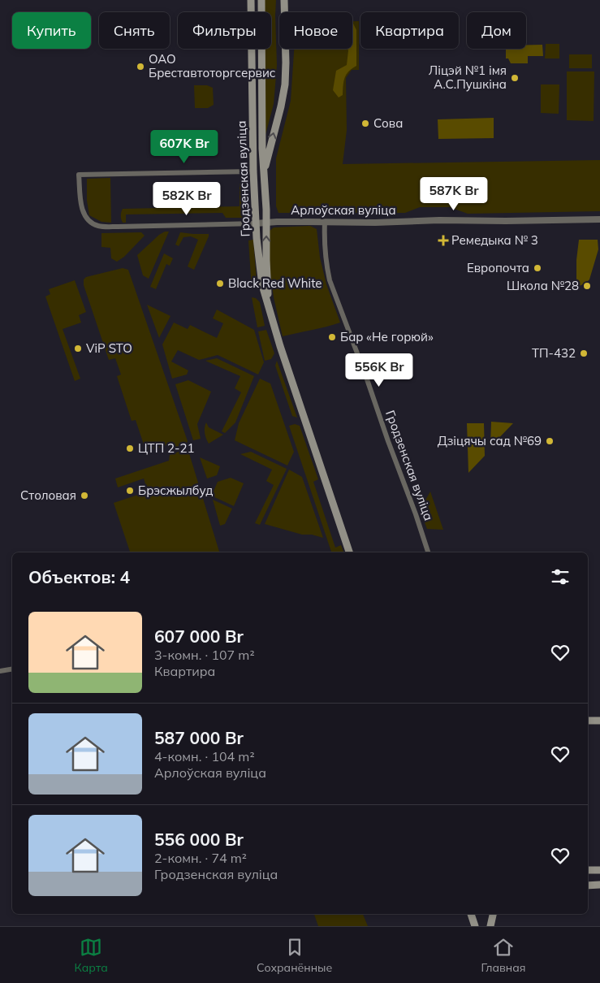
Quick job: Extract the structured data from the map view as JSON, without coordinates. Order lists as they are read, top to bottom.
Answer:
{
  "streets": {
    "main road": ["Гродзенская вуліца"],
    "street": ["Арлоўская вуліца"]
  },
  "crossings": [
    ["Гродзенская вуліца", "Арлоўская вуліца"]
  ],
  "places": {
    "other": [
      "ОАО Бреставтоторгсервис",
      "Ліцэй №1 імя А.С.Пушкіна",
      "Сова",
      "Европочта",
      "Black Red White",
      "Школа №28",
      "Бар «Не горюй»",
      "ViP STO",
      "ТП-432",
      "Дзіцячы сад №69",
      "ЦТП 2-21",
      "Брэсжылбуд",
      "Столовая"
    ],
    "health": ["Ремедыка № 3"]
  },
  "page": {
    "chip": [
      "Купить",
      "Снять",
      "Фильтры",
      "Новое",
      "Квартира",
      "Дом"
    ],
    "price": [
      "607K Br",
      "587K Br",
      "582K Br",
      "556K Br"
    ],
    "heading": "Объектов: 4",
    "list": [
      {
        "name": "607 000 Br",
        "note": "3-комн. · 107 m² · Квартира"
      },
      {
        "name": "587 000 Br",
        "note": "4-комн. · 104 m² · Арлоўская вуліца"
      },
      {
        "name": "556 000 Br",
        "note": "2-комн. · 74 m² · Гродзенская вуліца"
      }
    ],
    "tabs": ["Карта", "Сохранённые", "Главная"]
  }
}
